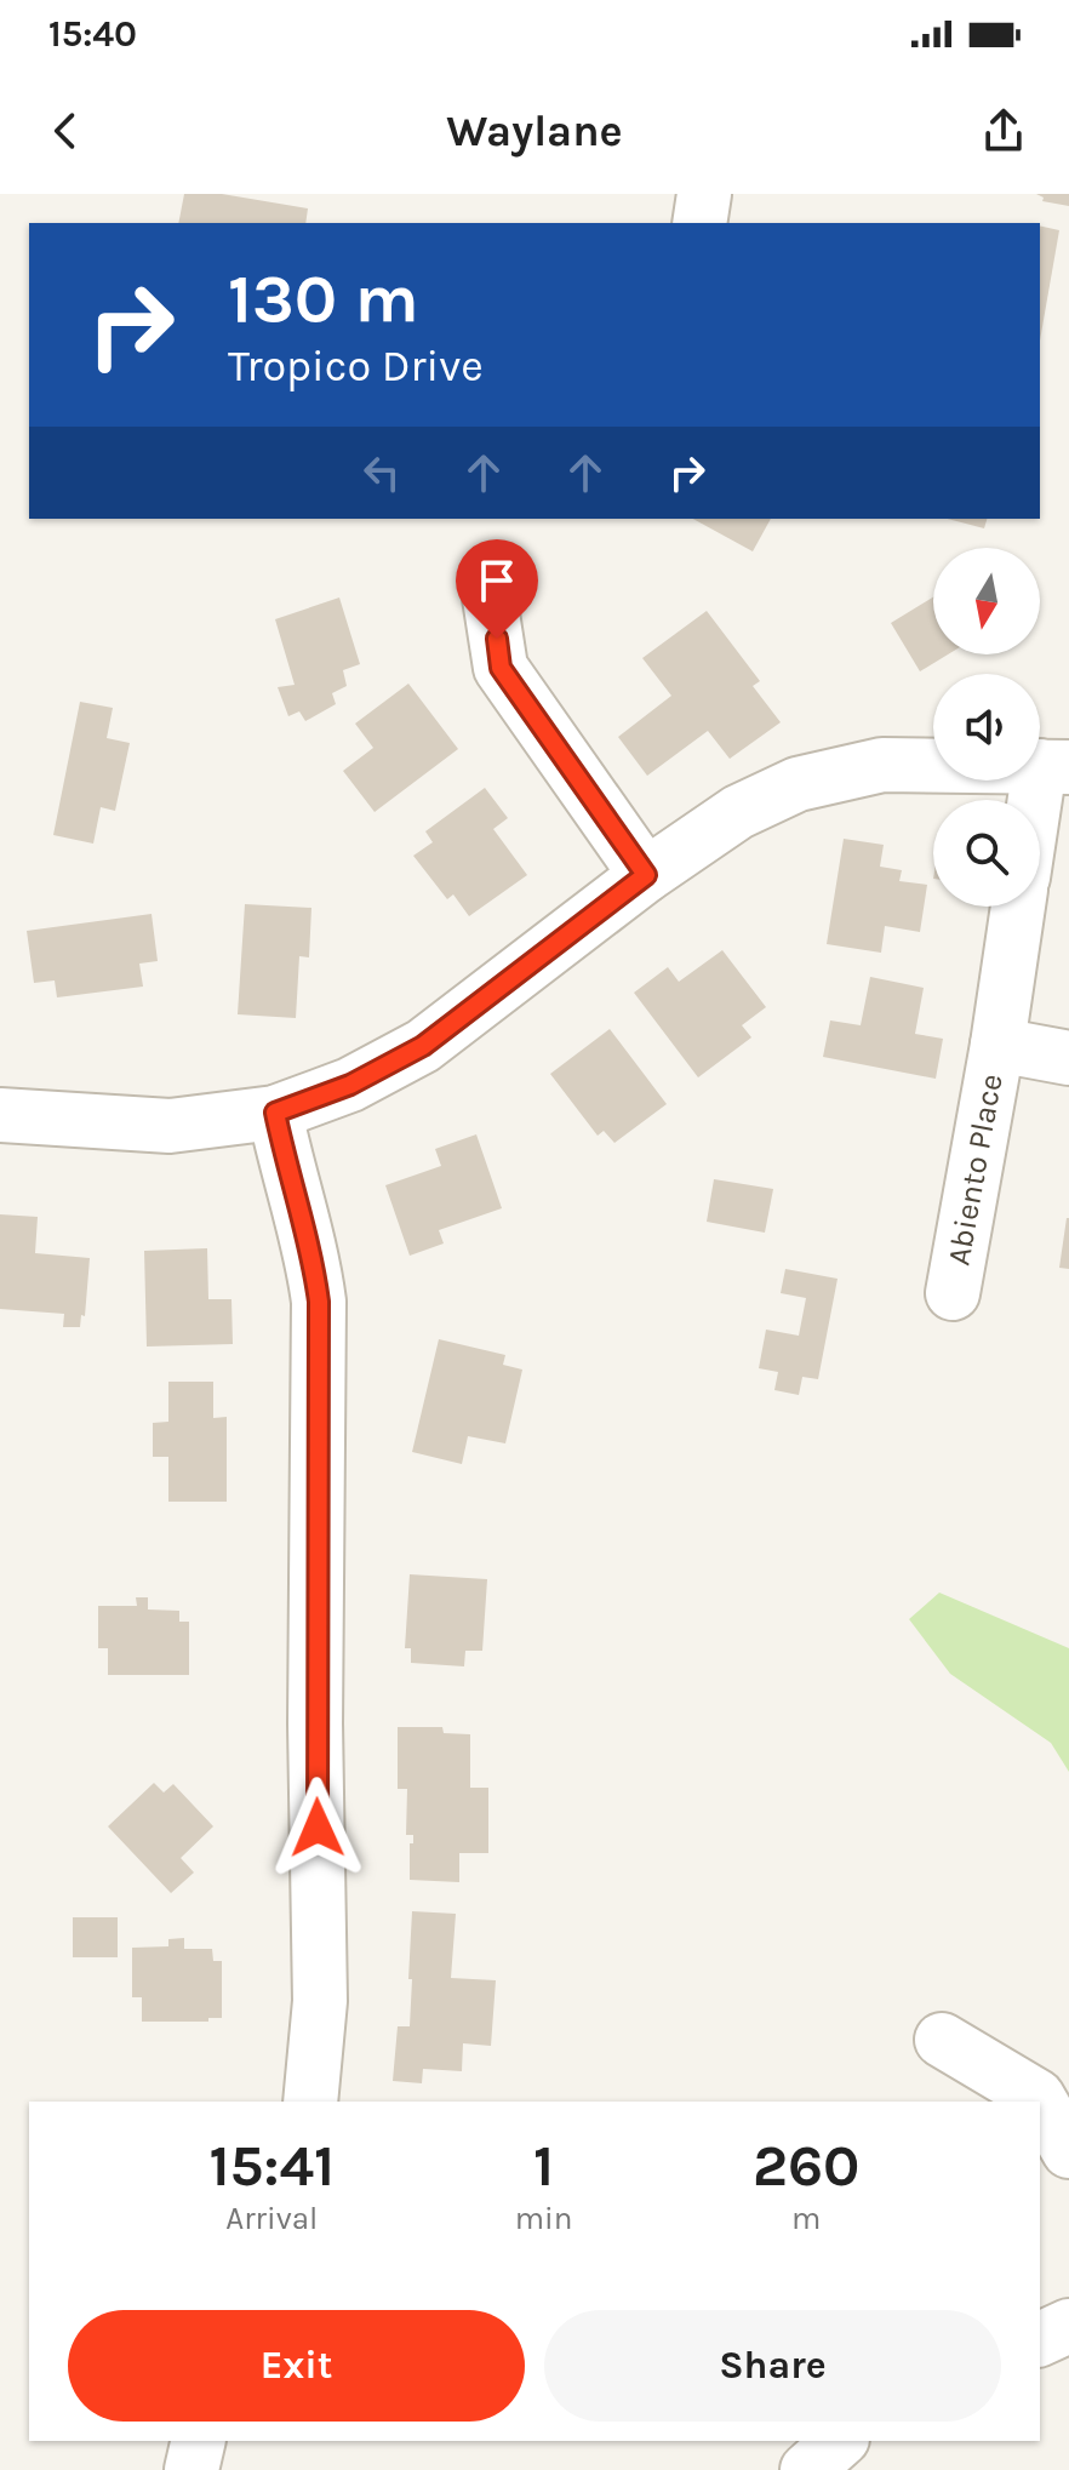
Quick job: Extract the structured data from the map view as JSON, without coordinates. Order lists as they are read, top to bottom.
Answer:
{
  "streets": {
    "street": ["Abiento Place"]
  },
  "north": "bottom",
  "page": {
    "status": "15:40",
    "header": "Waylane",
    "turn": ["130 m", "Tropico Drive"],
    "eta": [
      "15:41",
      "Arrival",
      "1",
      "min",
      "260",
      "m"
    ],
    "buttons": ["Exit", "Share"]
  }
}
